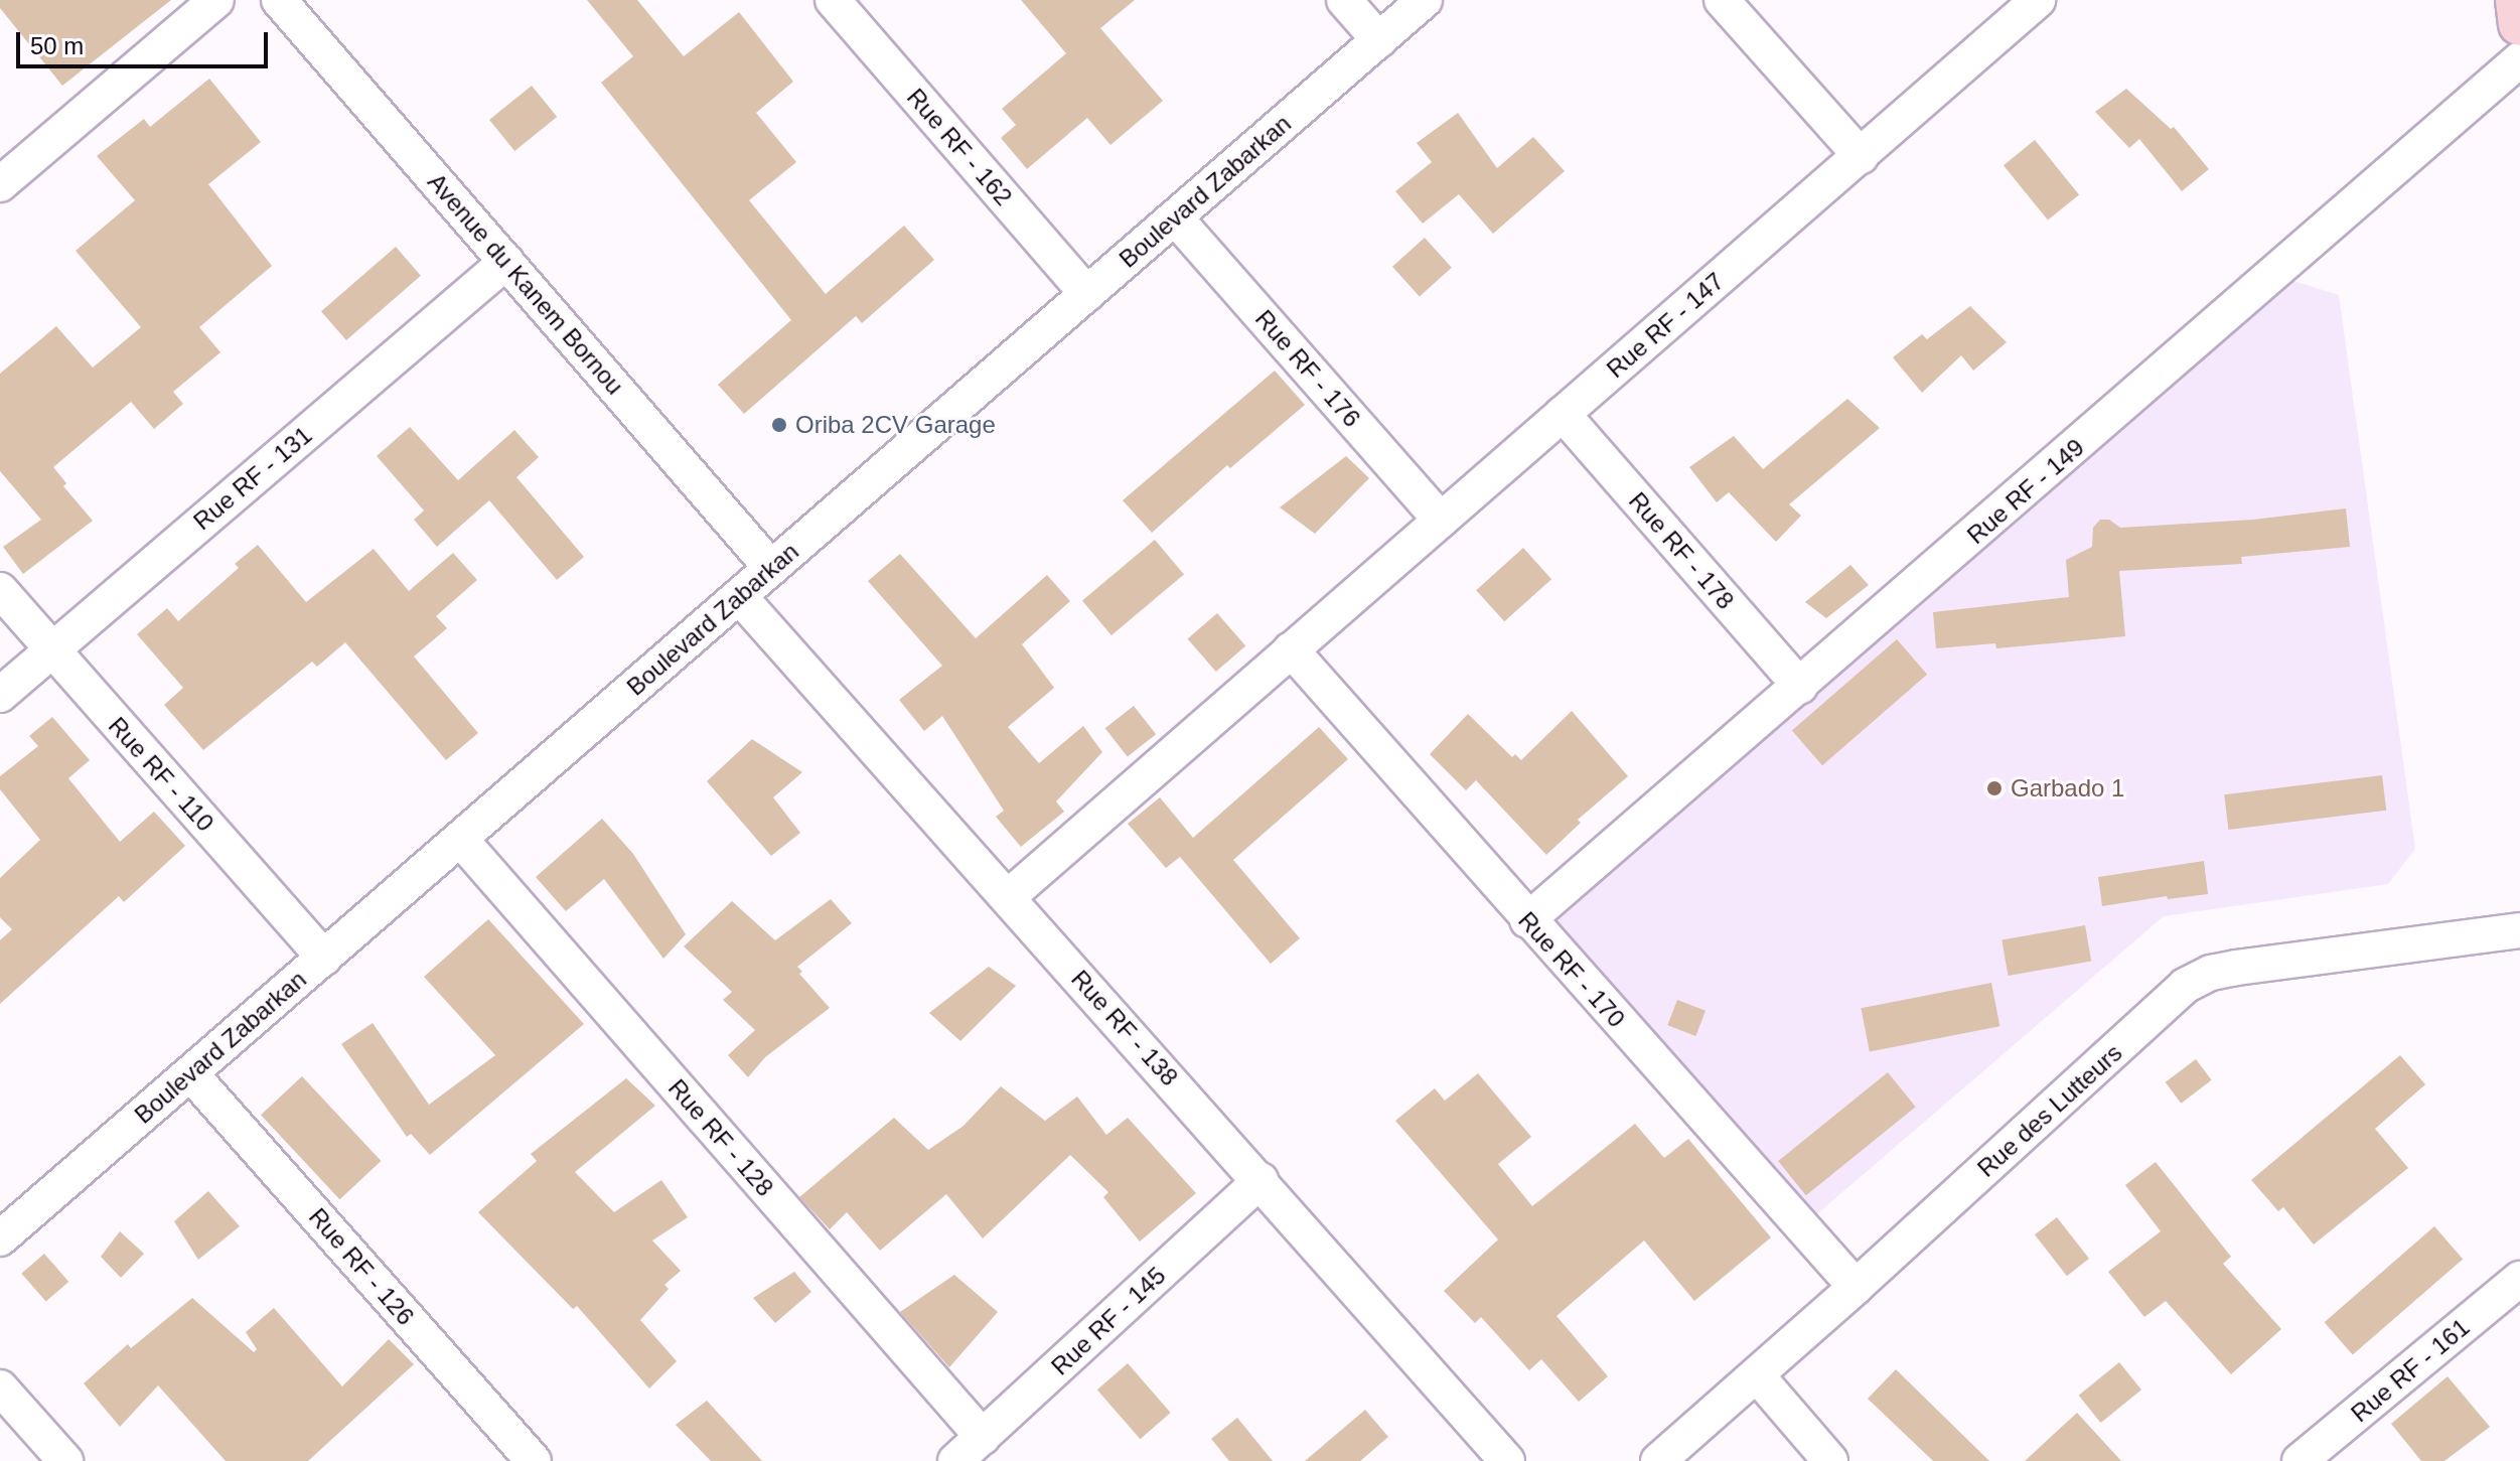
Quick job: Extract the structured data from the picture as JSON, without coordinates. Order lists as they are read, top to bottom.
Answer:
{
  "streets": {
    "street": [
      "Rue RF - 162",
      "Boulevard Zabarkan",
      "Avenue du Kanem Bornou",
      "Rue RF - 147",
      "Rue RF - 176",
      "Rue RF - 131",
      "Rue RF - 149",
      "Rue RF - 178",
      "Rue RF - 110",
      "Rue RF - 170",
      "Rue RF - 138",
      "Rue des Lutteurs",
      "Rue RF - 128",
      "Rue RF - 126",
      "Rue RF - 145",
      "Rue RF - 161"
    ]
  },
  "crossings": [
    ["Rue RF - 162", "Boulevard Zabarkan"],
    ["Boulevard Zabarkan", "Avenue du Kanem Bornou"],
    ["Boulevard Zabarkan", "Rue RF - 176"],
    ["Boulevard Zabarkan", "Rue RF - 110"],
    ["Boulevard Zabarkan", "Rue RF - 138"],
    ["Boulevard Zabarkan", "Rue RF - 128"],
    ["Boulevard Zabarkan", "Rue RF - 126"],
    ["Avenue du Kanem Bornou", "Rue RF - 131"],
    ["Rue RF - 147", "Rue RF - 176"],
    ["Rue RF - 147", "Rue RF - 178"],
    ["Rue RF - 147", "Rue RF - 170"],
    ["Rue RF - 147", "Rue RF - 138"],
    ["Rue RF - 131", "Rue RF - 110"],
    ["Rue RF - 149", "Rue RF - 178"],
    ["Rue RF - 149", "Rue RF - 170"],
    ["Rue RF - 170", "Rue des Lutteurs"],
    ["Rue RF - 138", "Rue RF - 145"],
    ["Rue RF - 128", "Rue RF - 145"]
  ],
  "places": ["Oriba 2CV Garage", "Garbado 1"],
  "scale_bar": "50 m"
}
